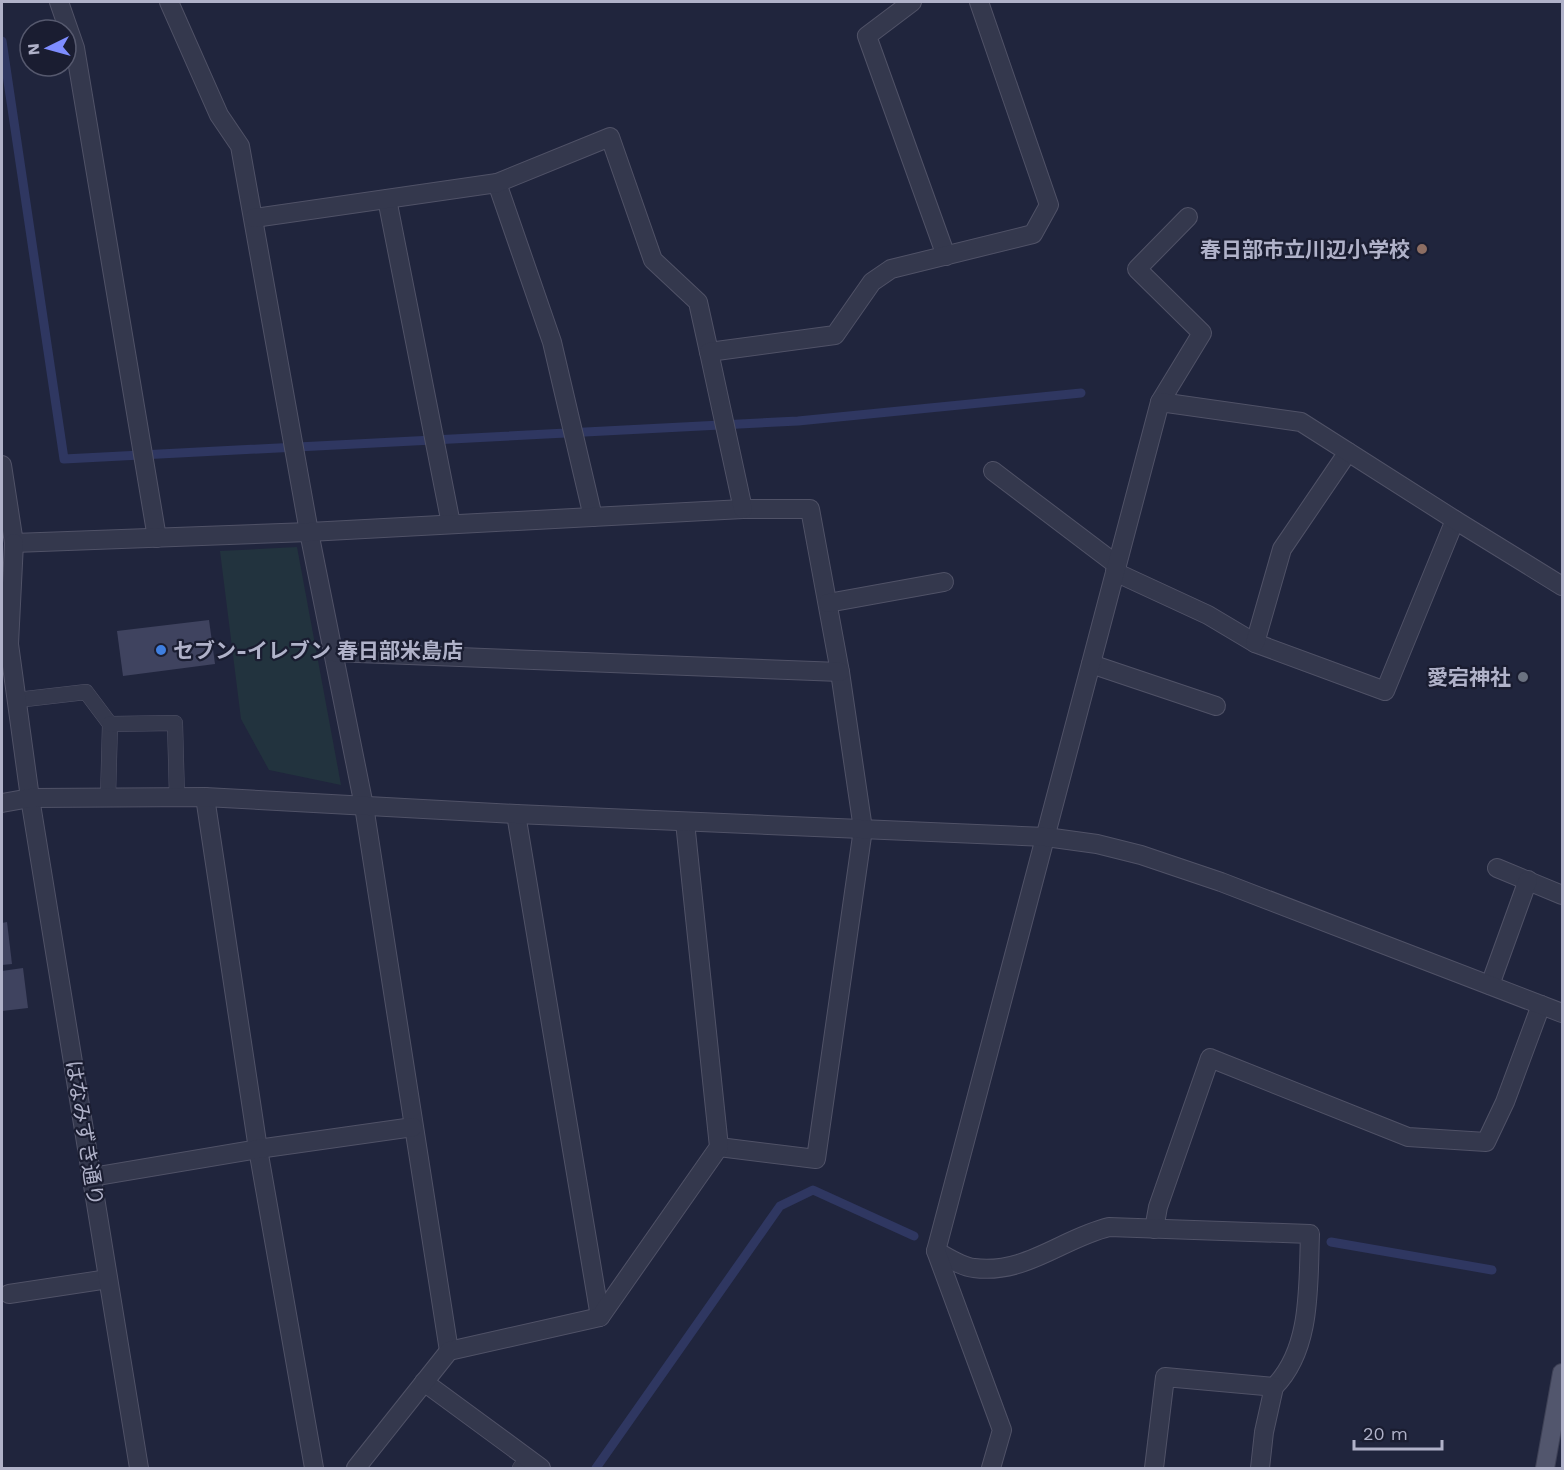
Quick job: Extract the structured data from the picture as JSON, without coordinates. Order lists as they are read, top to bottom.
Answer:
{
  "streets": {
    "street": ["はなみずき通り"]
  },
  "places": ["春日部市立川辺小学校", "セブン-イレブン 春日部米島店", "愛宕神社"],
  "scale_bar": "20 m",
  "north": "left"
}
